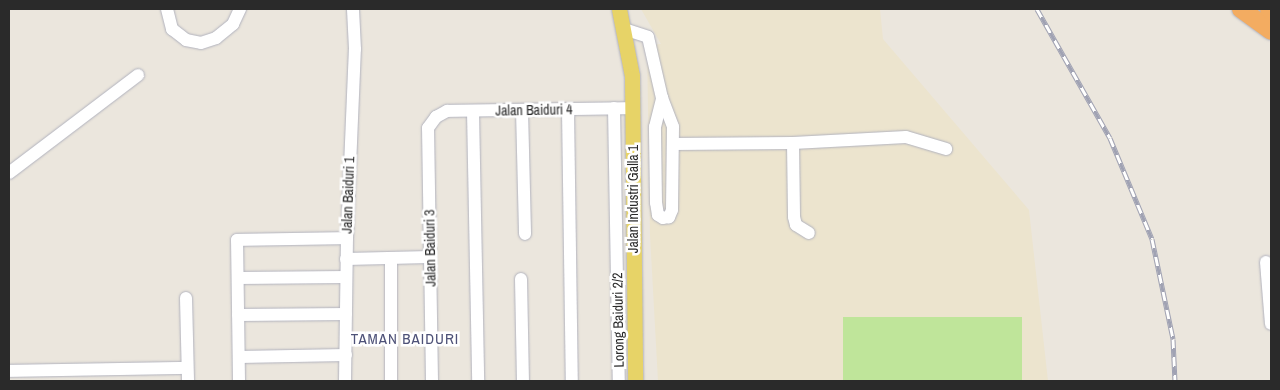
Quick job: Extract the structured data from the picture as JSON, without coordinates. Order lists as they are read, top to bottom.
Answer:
{
  "streets": {
    "main road": ["Jalan Industri Galla 1"],
    "street": [
      "Jalan Baiduri 4",
      "Jalan Baiduri 1",
      "Jalan Baiduri 3",
      "Lorong Baiduri 2/2"
    ]
  },
  "crossings": [
    ["Jalan Baiduri 4", "Jalan Industri Galla 1"],
    ["Jalan Baiduri 4", "Jalan Baiduri 3"],
    ["Jalan Baiduri 4", "Lorong Baiduri 2/2"]
  ],
  "districts": ["TAMAN BAIDURI"]
}
